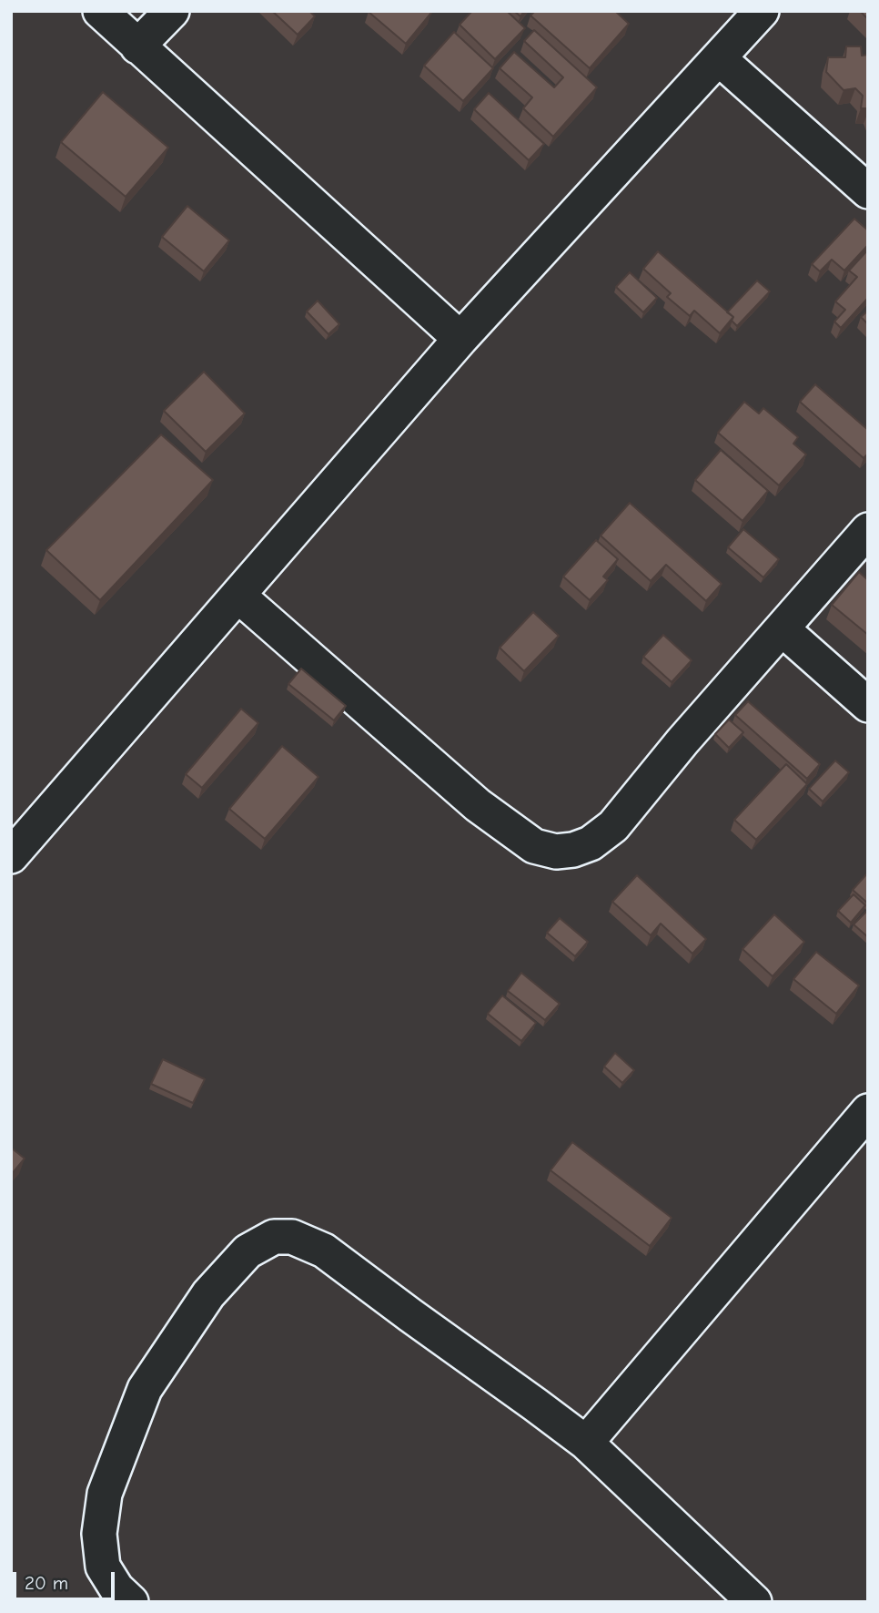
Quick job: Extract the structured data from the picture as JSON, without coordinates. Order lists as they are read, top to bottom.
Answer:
{
  "scale_bar": "20 m"
}
